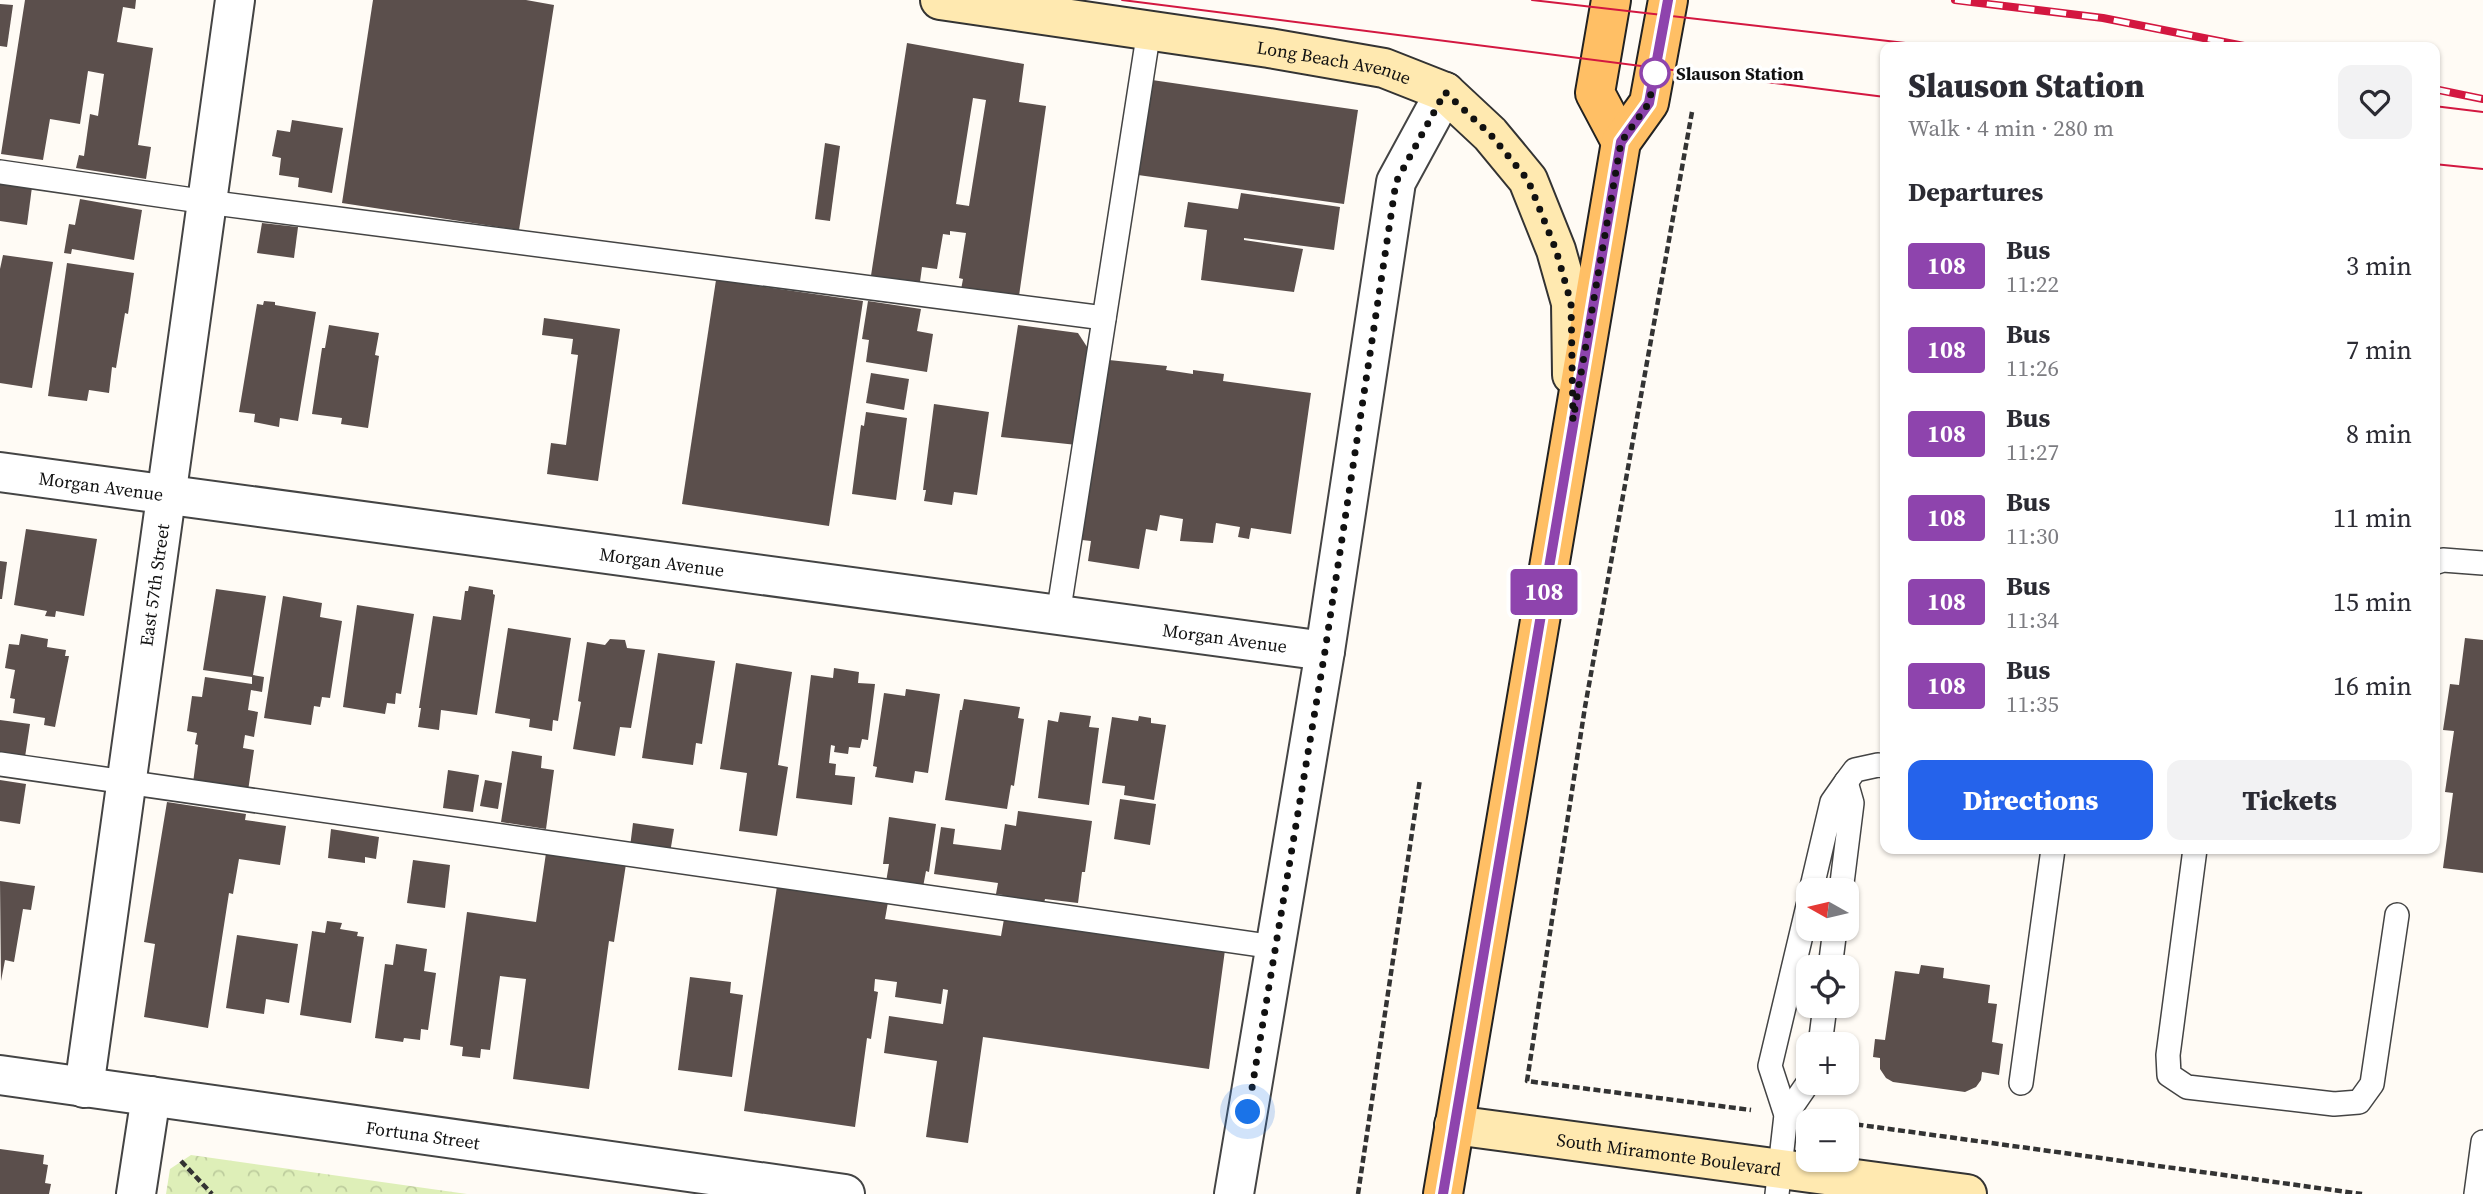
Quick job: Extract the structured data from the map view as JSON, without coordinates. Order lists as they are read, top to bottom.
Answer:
{
  "streets": {
    "street": [
      "Long Beach Avenue",
      "Morgan Avenue",
      "East 57th Street",
      "Fortuna Street",
      "South Miramonte Boulevard"
    ]
  },
  "crossings": [
    ["Morgan Avenue", "East 57th Street"],
    ["East 57th Street", "Fortuna Street"]
  ],
  "places": ["Slauson Station"],
  "lines": ["bus line 108"],
  "north": "left",
  "page": {
    "on_map": "108",
    "heading": [
      ["Slauson Station", "Walk · 4 min · 280 m"],
      "Departures"
    ],
    "list": [
      {
        "mark": "108",
        "name": "Bus",
        "note": "11:22",
        "value": "3 min"
      },
      {
        "mark": "108",
        "name": "Bus",
        "note": "11:26",
        "value": "7 min"
      },
      {
        "mark": "108",
        "name": "Bus",
        "note": "11:27",
        "value": "8 min"
      },
      {
        "mark": "108",
        "name": "Bus",
        "note": "11:30",
        "value": "11 min"
      },
      {
        "mark": "108",
        "name": "Bus",
        "note": "11:34",
        "value": "15 min"
      },
      {
        "mark": "108",
        "name": "Bus",
        "note": "11:35",
        "value": "16 min"
      }
    ],
    "buttons": ["Directions", "Tickets"],
    "map_buttons": ["+", "−"]
  }
}
